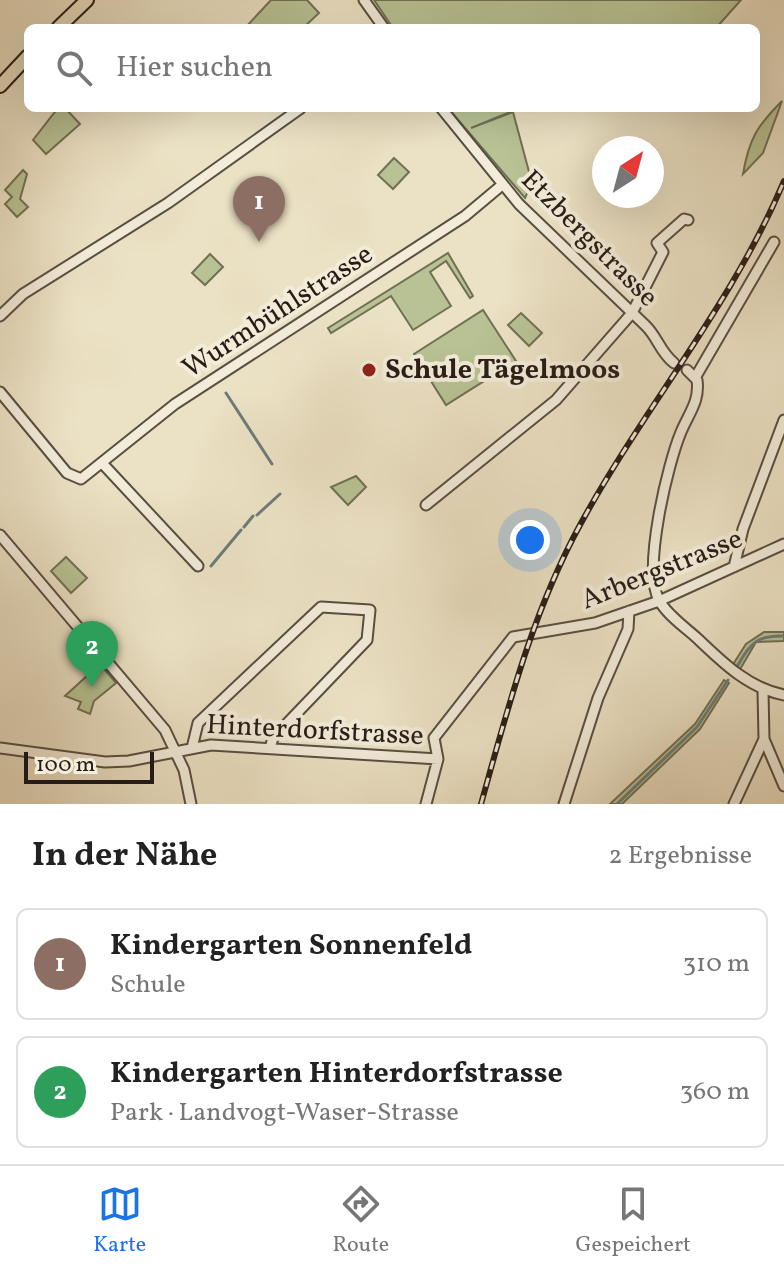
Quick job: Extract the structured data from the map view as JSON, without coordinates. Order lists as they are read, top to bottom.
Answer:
{
  "streets": {
    "street": [
      "Etzbergstrasse",
      "Wurmbühlstrasse",
      "Arbergstrasse",
      "Hinterdorfstrasse"
    ]
  },
  "crossings": [
    ["Etzbergstrasse", "Wurmbühlstrasse"],
    ["Arbergstrasse", "Hinterdorfstrasse"]
  ],
  "places": ["Schule Tägelmoos"],
  "scale_bar": "100 m",
  "north": "top right",
  "page": {
    "search": "Hier suchen",
    "pins": ["1", "2"],
    "scale": "100 m",
    "heading": ["In der Nähe", "2 Ergebnisse"],
    "list": [
      {
        "mark": "1",
        "name": "Kindergarten Sonnenfeld",
        "note": "Schule",
        "value": "310 m"
      },
      {
        "mark": "2",
        "name": "Kindergarten Hinterdorfstrasse",
        "note": "Park · Landvogt-Waser-Strasse",
        "value": "360 m"
      }
    ],
    "nav": ["Karte", "Route", "Gespeichert"]
  }
}
